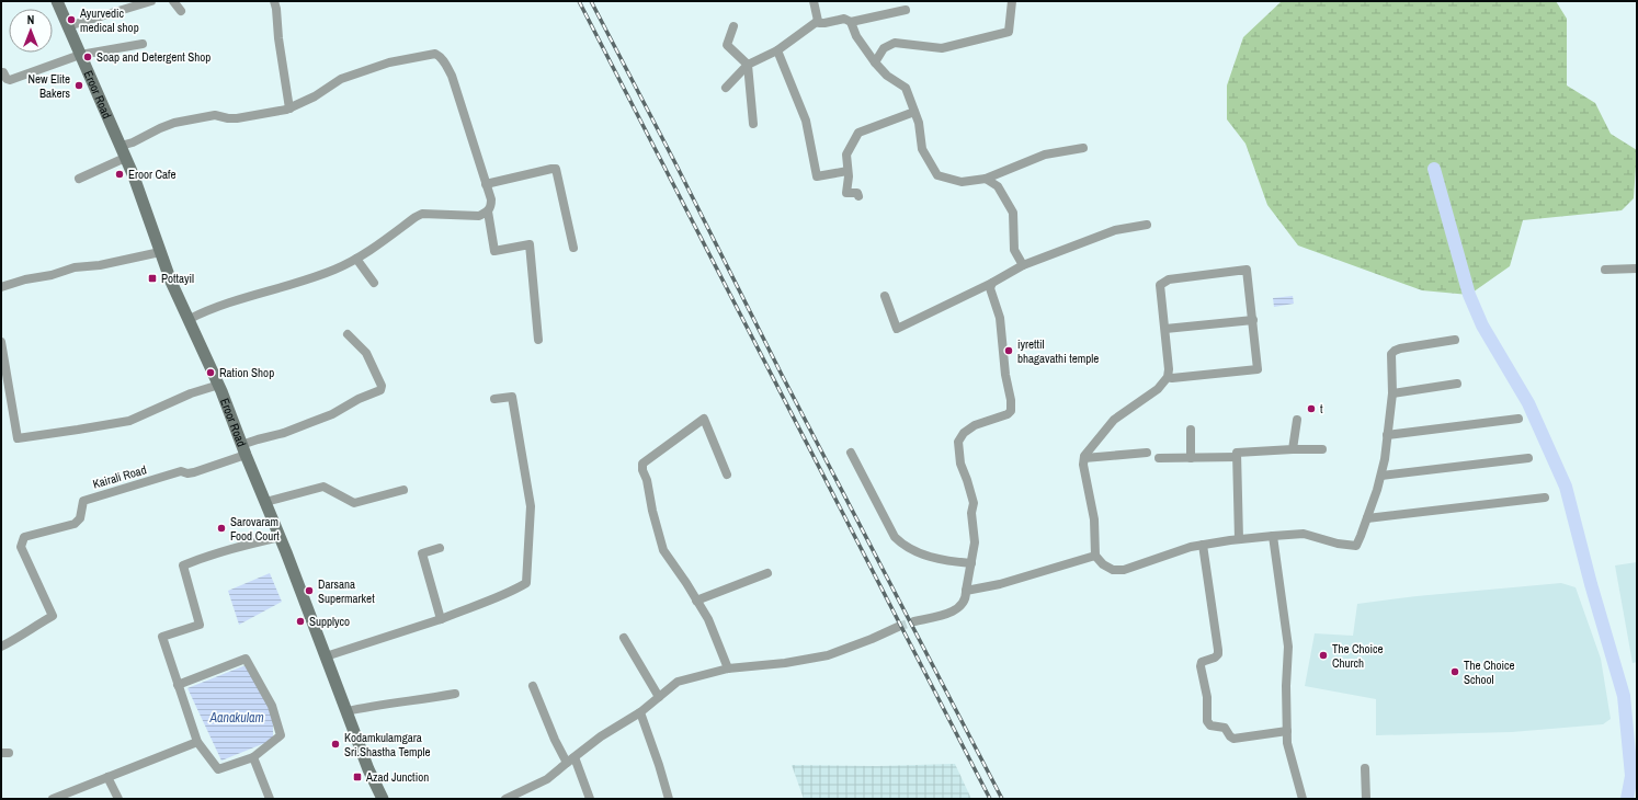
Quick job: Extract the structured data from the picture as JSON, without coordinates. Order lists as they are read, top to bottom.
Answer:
{
  "streets": {
    "main road": ["Eroor Road"],
    "street": ["Kairali Road"]
  },
  "crossings": [
    ["Eroor Road", "Kairali Road"]
  ],
  "water": ["Aanakulam"],
  "places": {
    "other": [
      "Ayurvedic medical shop",
      "Soap and Detergent Shop",
      "New Elite Bakers",
      "Eroor Cafe",
      "iyrettil bhagavathi temple",
      "Ration Shop",
      "t",
      "Sarovaram Food Court",
      "Darsana Supermarket",
      "Supplyco",
      "The Choice Church",
      "The Choice School",
      "Kodamkulamgara Sri.Shastha Temple"
    ],
    "transit": ["Pottayil", "Azad Junction"]
  },
  "north": "top"
}
